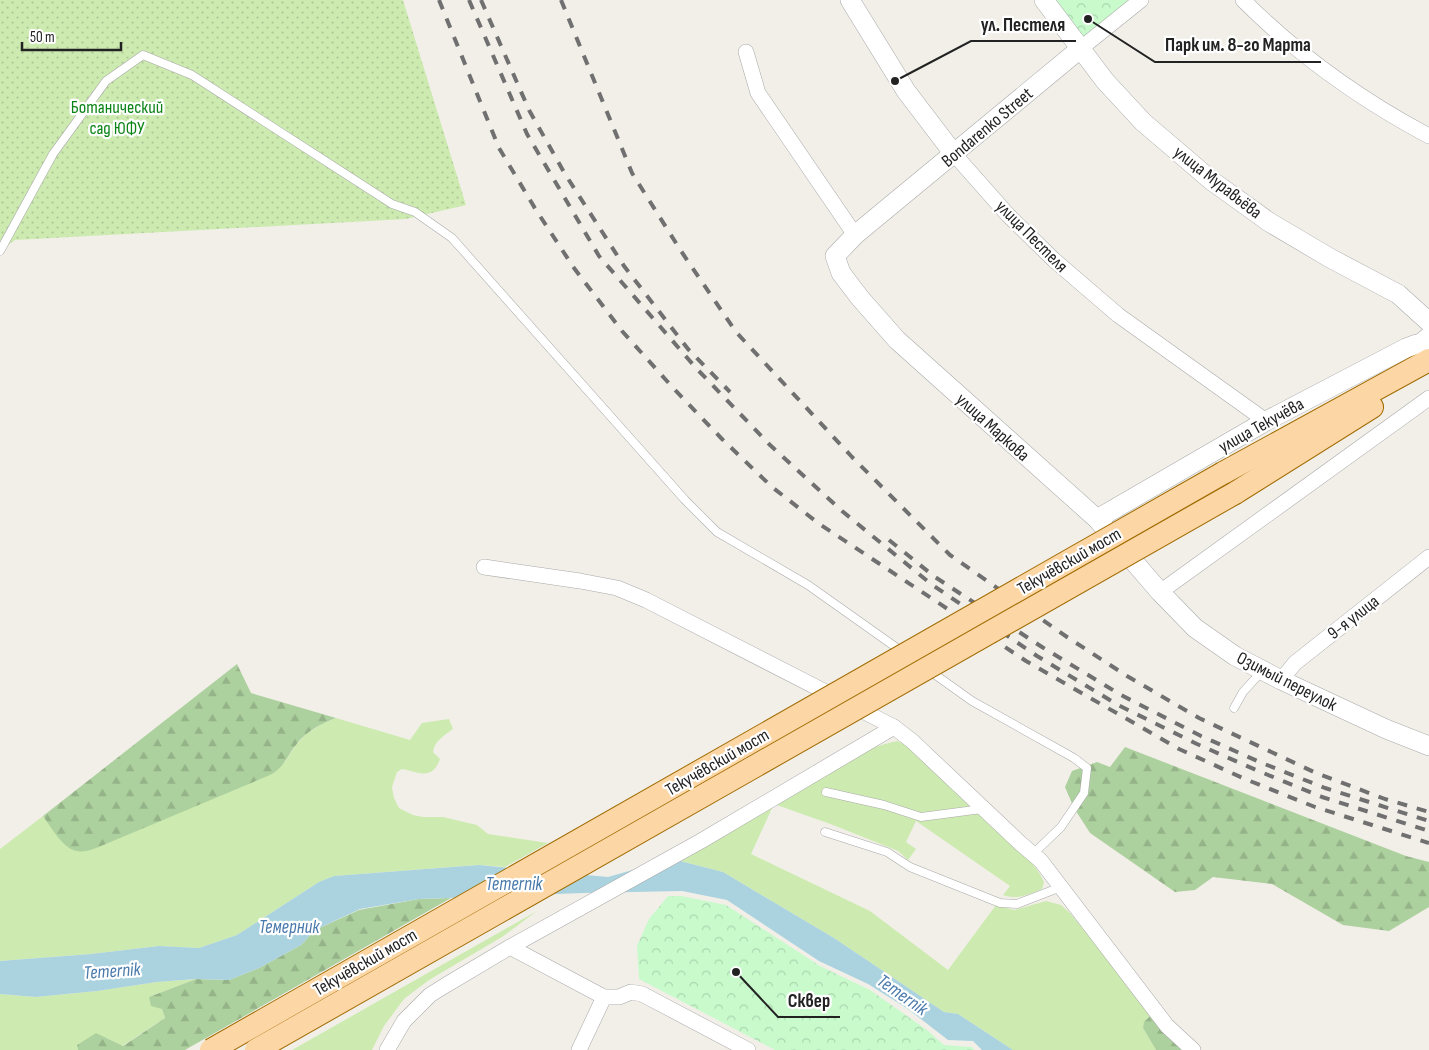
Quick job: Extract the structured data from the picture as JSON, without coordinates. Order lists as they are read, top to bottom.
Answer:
{
  "streets": {
    "main road": ["Текучёвский мост"],
    "street": [
      "Bondarenko Street",
      "улица Муравьёва",
      "улица Пестеля",
      "улица Текучёва",
      "улица Маркова",
      "9-я улица",
      "Озимый переулок"
    ]
  },
  "crossings": [
    ["Bondarenko Street", "улица Муравьёва"],
    ["Bondarenko Street", "улица Пестеля"],
    ["Bondarenko Street", "улица Маркова"],
    ["улица Пестеля", "улица Текучёва"],
    ["улица Текучёва", "улица Маркова"],
    ["улица Текучёва", "Текучёвский мост"],
    ["улица Маркова", "Озимый переулок"],
    ["9-я улица", "Озимый переулок"]
  ],
  "water": ["Temernik", "Темерник"],
  "parks": ["Ботанический сад ЮФУ"],
  "places": ["Парк им. 8-го Марта", "ул. Пестеля", "Сквер"],
  "scale_bar": "50 m"
}
